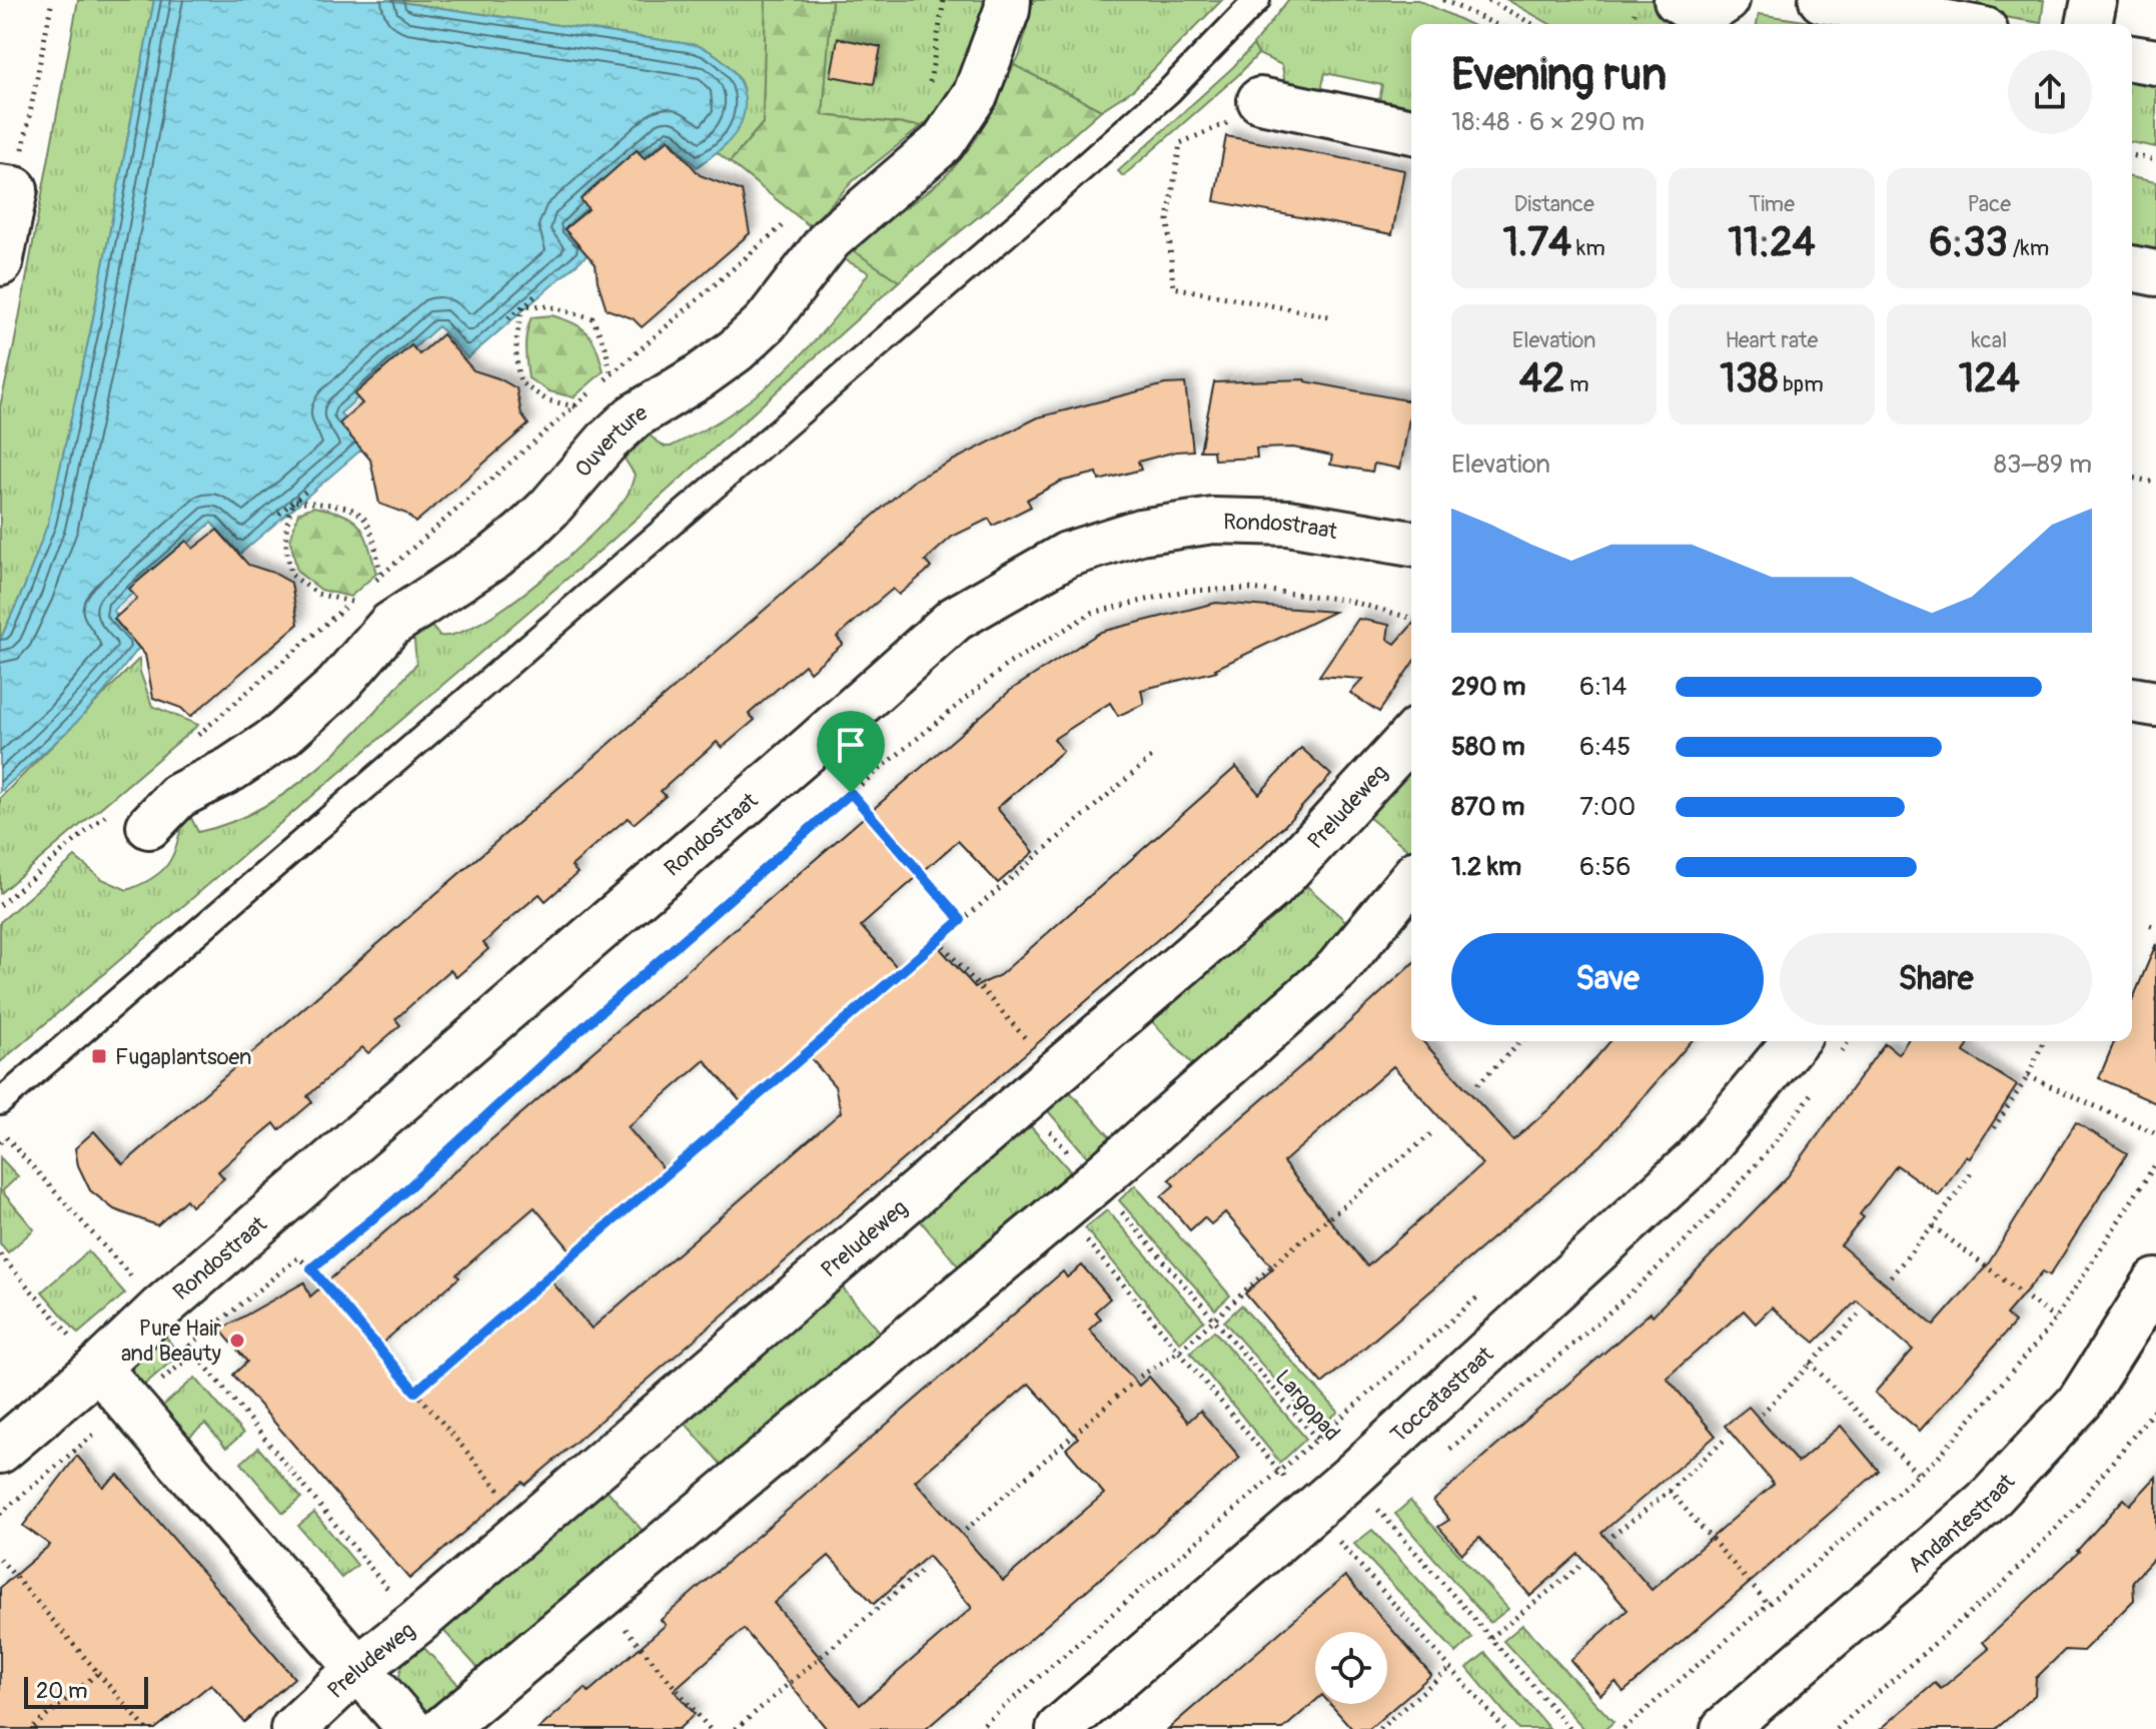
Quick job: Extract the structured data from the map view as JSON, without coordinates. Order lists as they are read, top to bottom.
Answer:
{
  "streets": {
    "street": [
      "Ouverture",
      "Rondostraat",
      "Preludeweg",
      "Toccatastraat",
      "Andantestraat"
    ],
    "path": ["Largopad"]
  },
  "crossings": [
    ["Preludeweg", "Largopad"],
    ["Toccatastraat", "Largopad"]
  ],
  "places": {
    "transit": ["Fugaplantsoen"],
    "other": ["Pure Hair and Beauty"]
  },
  "scale_bar": "20 m",
  "page": {
    "heading": ["Evening run", "18:48 · 6 × 290 m"],
    "stats": [
      ["Distance", "1.74 km"],
      ["Time", "11:24"],
      ["Pace", "6:33 /km"],
      ["Elevation", "42 m"],
      ["Heart rate", "138 bpm"],
      ["kcal", "124"]
    ],
    "chart": ["Elevation", "83–89 m"],
    "list": [
      {
        "name": "290 m",
        "note": "6:14"
      },
      {
        "name": "580 m",
        "note": "6:45"
      },
      {
        "name": "870 m",
        "note": "7:00"
      },
      {
        "name": "1.2 km",
        "note": "6:56"
      }
    ],
    "buttons": ["Save", "Share"],
    "scale": "20 m"
  }
}
